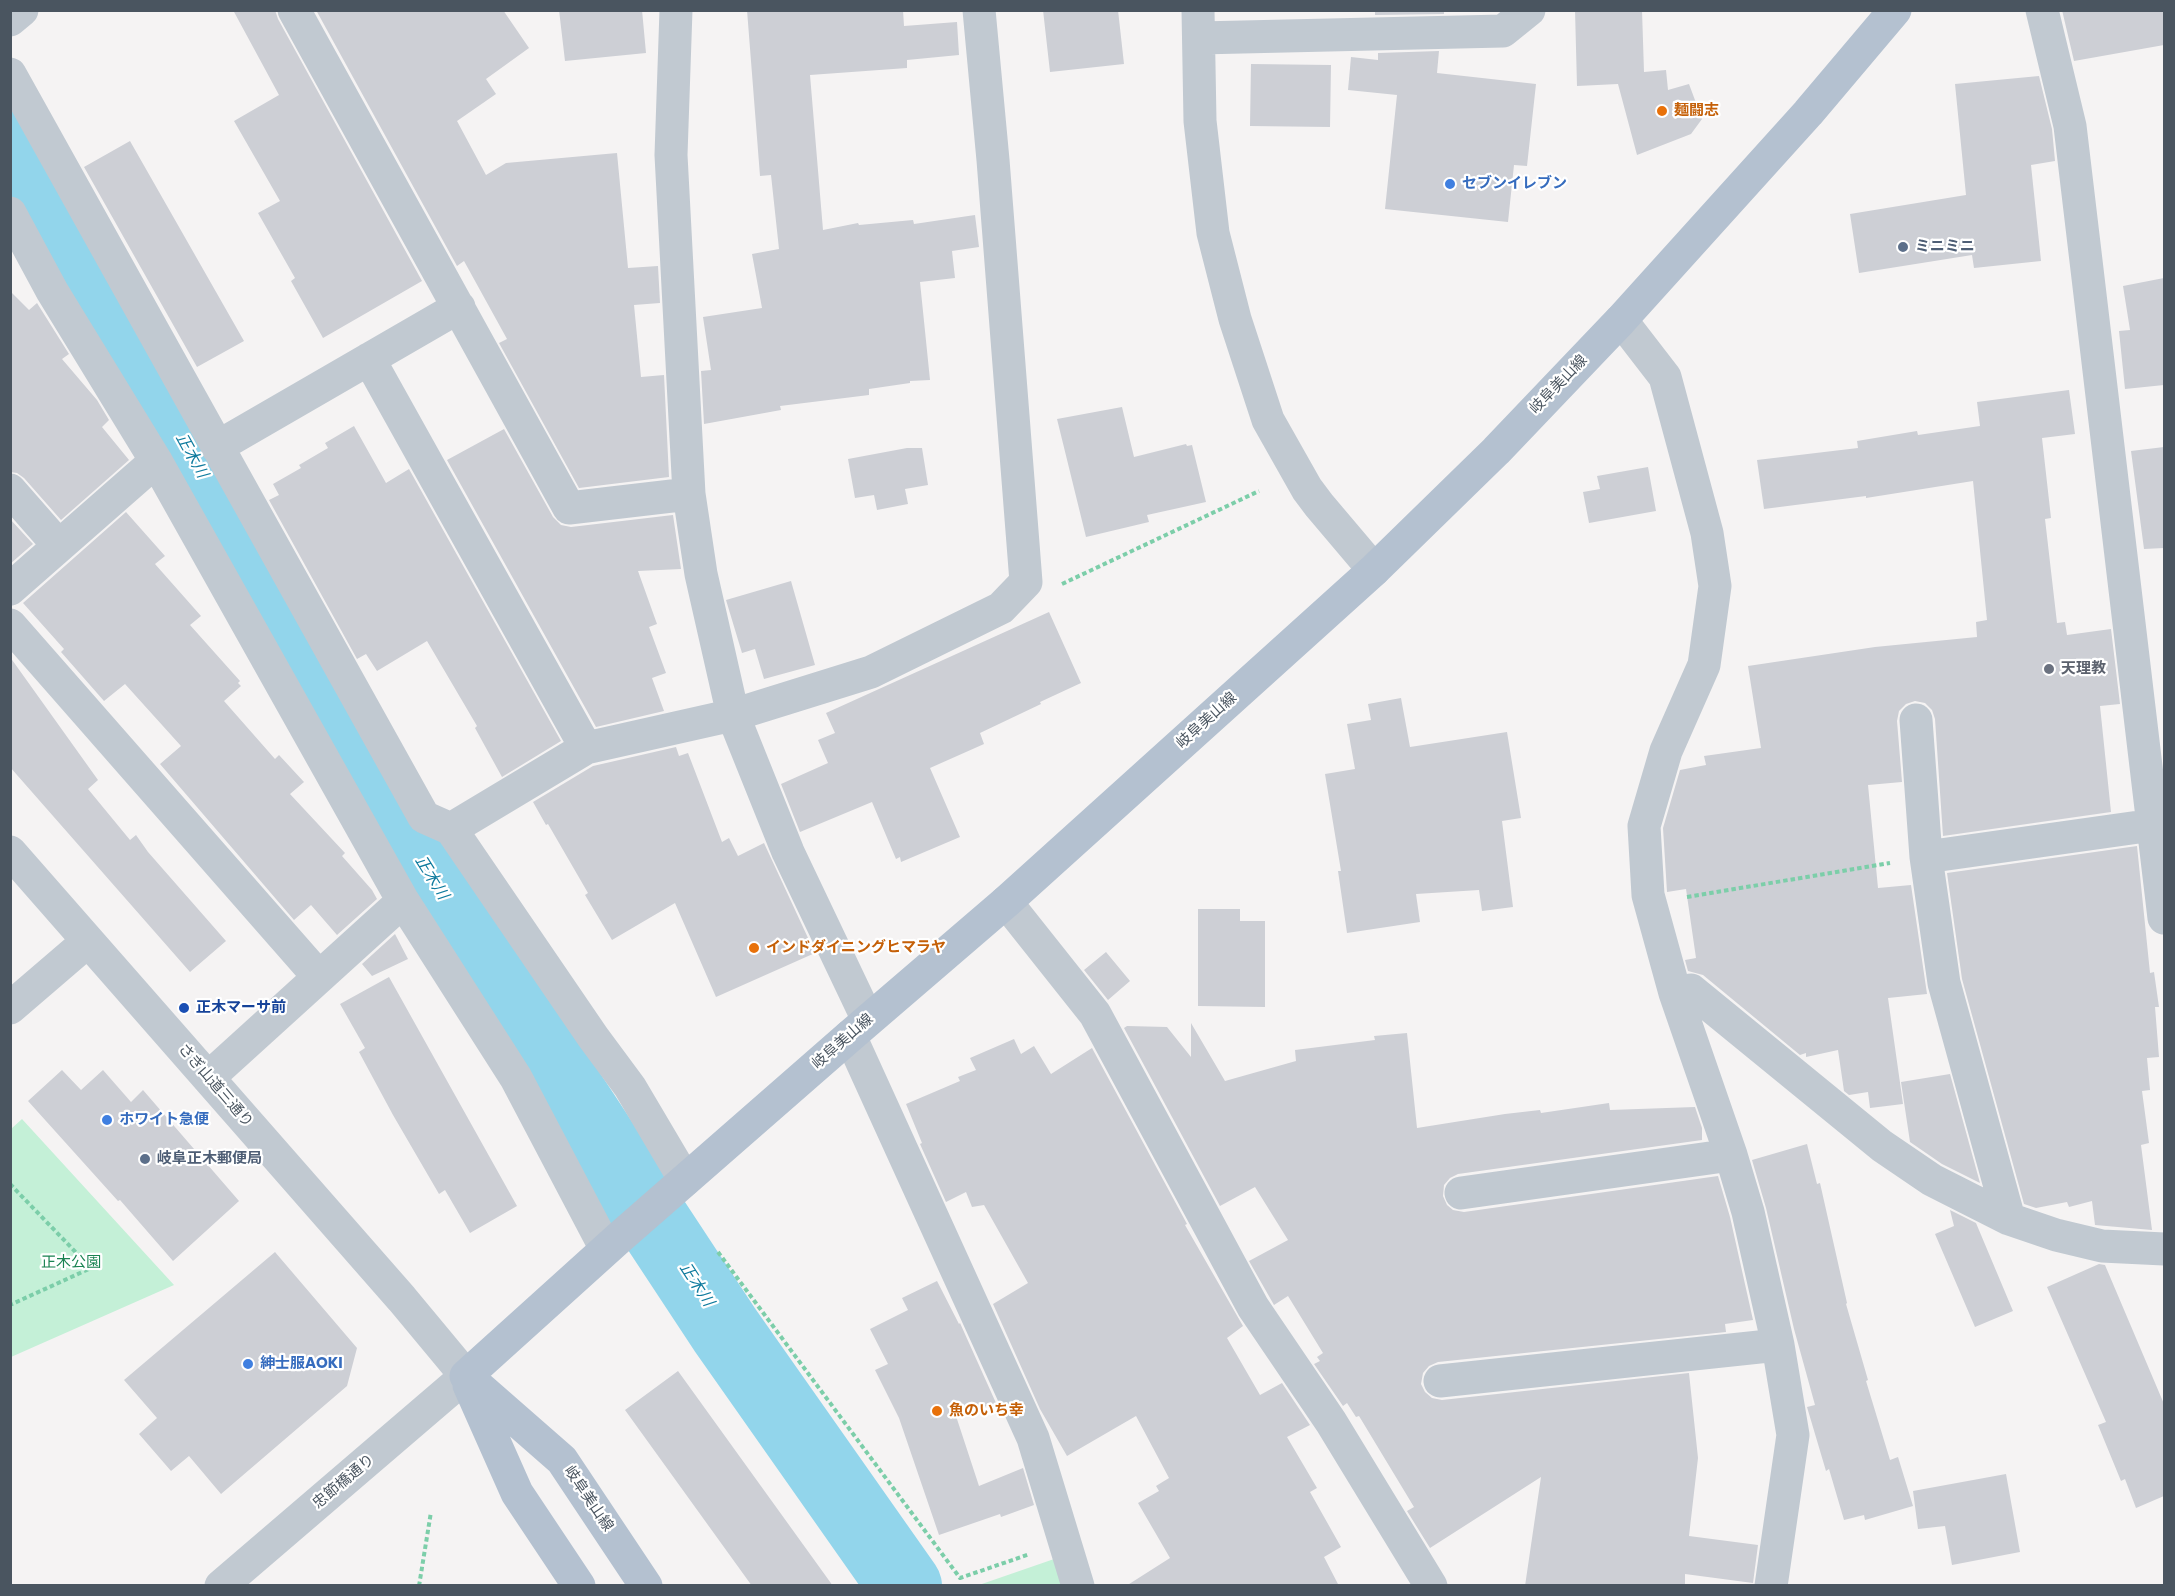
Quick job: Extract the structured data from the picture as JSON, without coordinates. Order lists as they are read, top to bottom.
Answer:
{
  "streets": {
    "main road": ["岐阜美山線"],
    "street": ["さぎ山道三通り", "忠節橋通り"]
  },
  "crossings": [
    ["岐阜美山線", "さぎ山道三通り"],
    ["岐阜美山線", "忠節橋通り"],
    ["さぎ山道三通り", "忠節橋通り"]
  ],
  "water": ["正木川"],
  "parks": ["正木公園"],
  "places": [
    "麺闘志",
    "セブンイレブン",
    "ミニミニ",
    "天理教",
    "インドダイニングヒマラヤ",
    "正木マーサ前",
    "ホワイト急便",
    "岐阜正木郵便局",
    "紳士服AOKI",
    "魚のいち幸"
  ]
}
